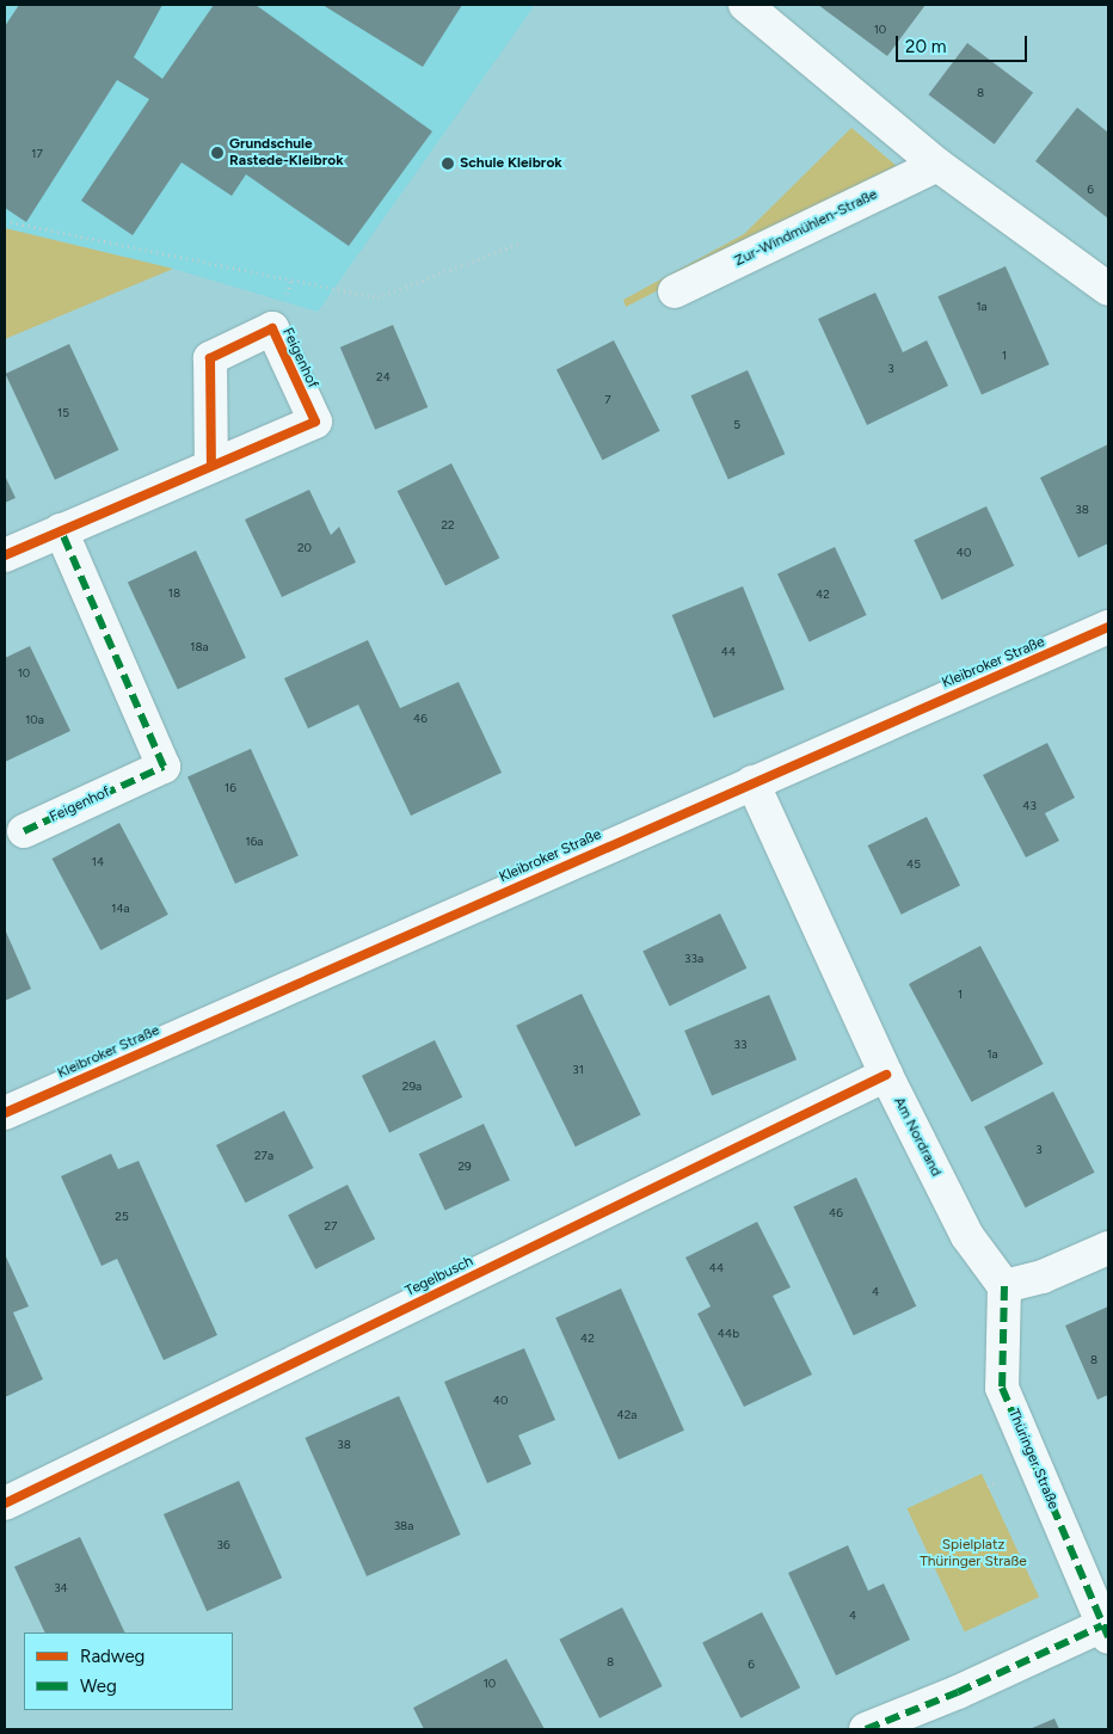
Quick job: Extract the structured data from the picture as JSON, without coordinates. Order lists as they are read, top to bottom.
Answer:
{
  "streets": {
    "street": [
      "Zur-Windmühlen-Straße",
      "Feigenhof",
      "Kleibroker Straße",
      "Am Nordrand",
      "Tegelbusch",
      "Thüringer Straße"
    ]
  },
  "crossings": [
    ["Kleibroker Straße", "Am Nordrand"],
    ["Am Nordrand", "Tegelbusch"],
    ["Am Nordrand", "Thüringer Straße"]
  ],
  "parks": ["Spielplatz Thüringer Straße"],
  "places": ["Grundschule Rastede-Kleibrok", "Schule Kleibrok"],
  "house_numbers": [
    "10",
    "8",
    "17",
    "6",
    "1a",
    "1",
    "3",
    "24",
    "7",
    "15",
    "5",
    "38",
    "22",
    "20",
    "40",
    "18",
    "42",
    "18a",
    "44",
    "10",
    "46",
    "10a",
    "16",
    "43",
    "16a",
    "14",
    "45",
    "14a",
    "33a",
    "1",
    "33",
    "1a",
    "31",
    "29a",
    "3",
    "27a",
    "29",
    "46",
    "25",
    "27",
    "44",
    "4",
    "44b",
    "42",
    "8",
    "40",
    "42a",
    "38",
    "38a",
    "36",
    "34",
    "4",
    "8",
    "6",
    "10"
  ],
  "legend": ["Radweg", "Weg"],
  "scale_bar": "20 m"
}
